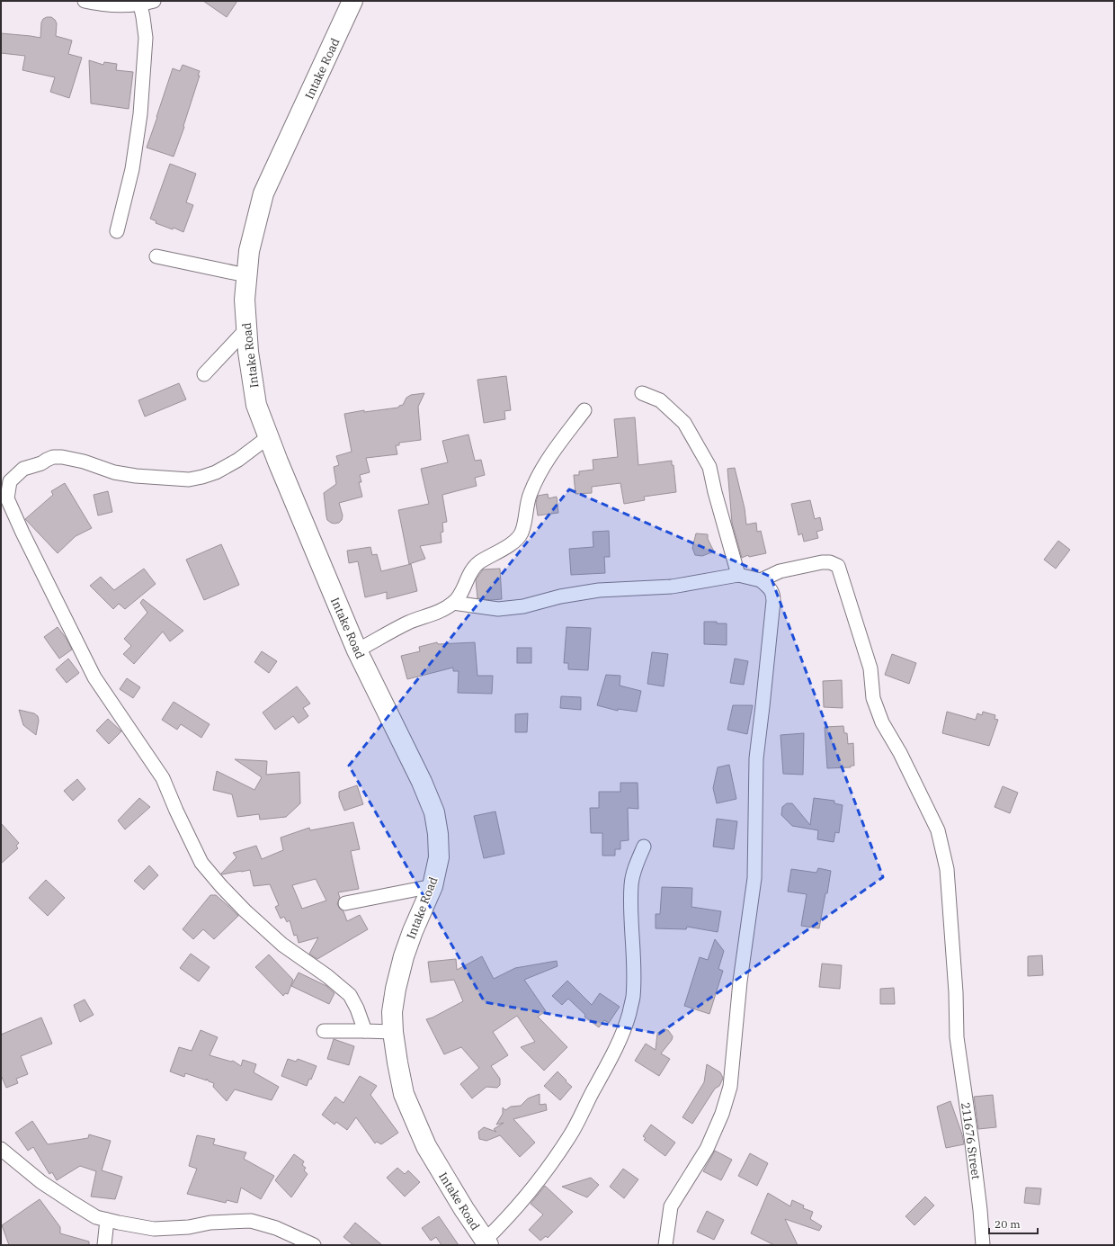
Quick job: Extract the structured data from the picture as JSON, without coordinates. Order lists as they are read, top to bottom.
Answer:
{
  "streets": {
    "street": ["Intake Road", "211676 Street"]
  },
  "scale_bar": "20 m"
}
